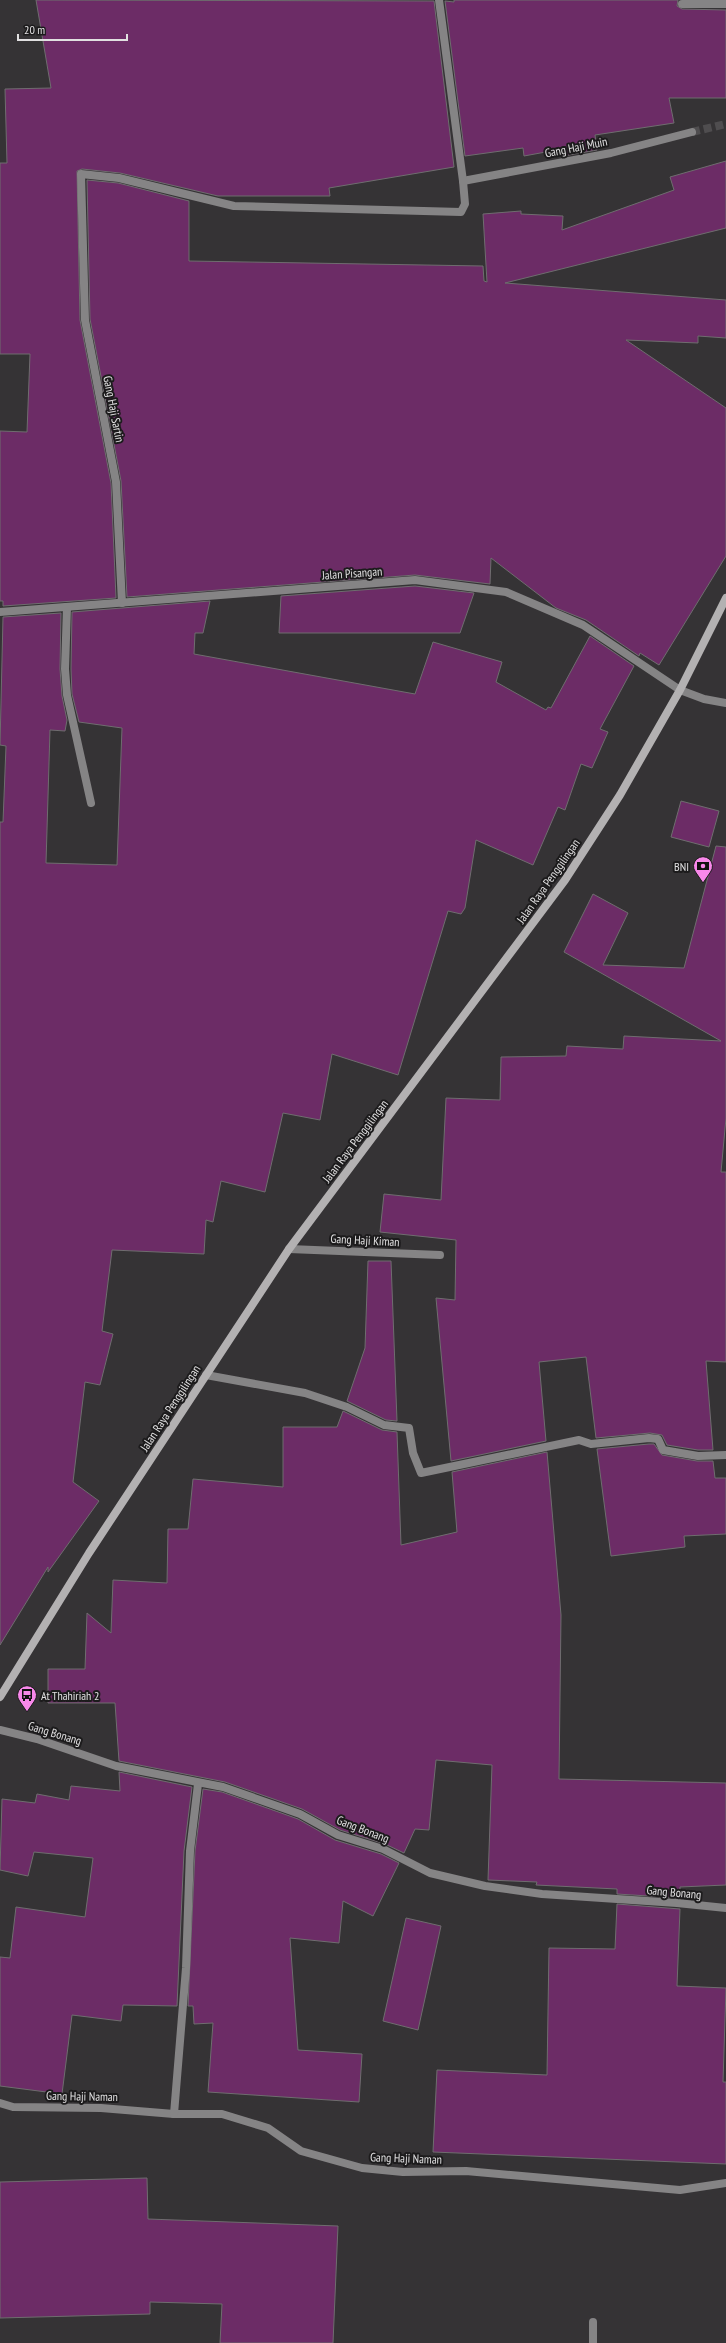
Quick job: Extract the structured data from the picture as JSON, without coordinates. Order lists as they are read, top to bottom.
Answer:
{
  "streets": {
    "main road": ["Jalan Raya Penggilingan"],
    "street": [
      "Gang Haji Muin",
      "Gang Haji Sartin",
      "Jalan Pisangan",
      "Gang Haji Kiman",
      "Gang Bonang",
      "Gang Haji Naman"
    ]
  },
  "crossings": [
    ["Gang Haji Muin", "Gang Haji Sartin"],
    ["Gang Haji Sartin", "Jalan Pisangan"],
    ["Jalan Pisangan", "Jalan Raya Penggilingan"],
    ["Jalan Raya Penggilingan", "Gang Haji Kiman"]
  ],
  "places": {
    "bank": ["BNI"],
    "bus stop": ["At Thahiriah 2"]
  },
  "scale_bar": "20 m"
}
